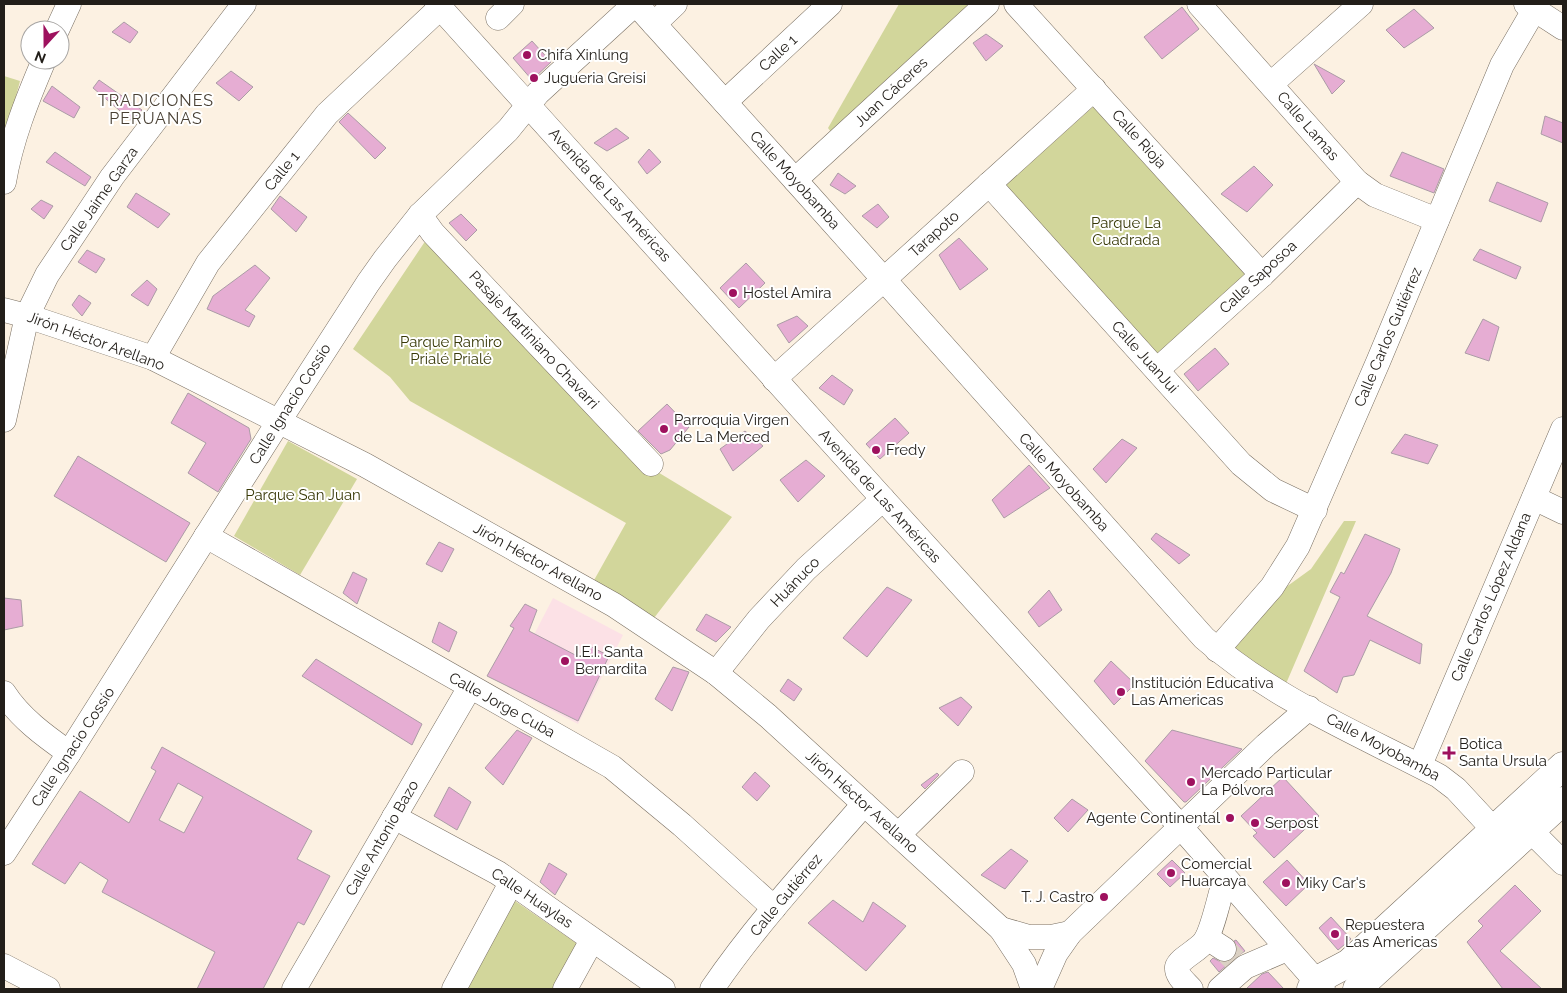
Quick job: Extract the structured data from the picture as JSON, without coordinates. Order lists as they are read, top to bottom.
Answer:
{
  "streets": {
    "street": [
      "Calle 1",
      "Juan Cáceres",
      "Calle Lamas",
      "Calle Rioja",
      "Calle Moyobamba",
      "Avenida de Las Américas",
      "Calle Jaime Garza",
      "Tarapoto",
      "Calle Saposoa",
      "Calle Carlos Gutiérrez",
      "Pasaje Martiniano Chavarri",
      "Jirón Héctor Arellano",
      "Calle JuanJui",
      "Calle Ignacio Cossío",
      "Huánuco",
      "Calle Carlos López Aldana",
      "Calle Jorge Cuba",
      "Calle Antonio Bazo",
      "Calle Gutiérrez",
      "Calle Huaylas"
    ]
  },
  "crossings": [
    ["Calle 1", "Calle Moyobamba"],
    ["Calle 1", "Avenida de Las Américas"],
    ["Calle 1", "Jirón Héctor Arellano"],
    ["Juan Cáceres", "Calle Moyobamba"],
    ["Calle Lamas", "Calle Saposoa"],
    ["Calle Lamas", "Calle Carlos Gutiérrez"],
    ["Calle Rioja", "Tarapoto"],
    ["Calle Rioja", "Calle Saposoa"],
    ["Calle Moyobamba", "Tarapoto"],
    ["Calle Moyobamba", "Calle Carlos Gutiérrez"],
    ["Calle Moyobamba", "Calle Ignacio Cossío"],
    ["Calle Moyobamba", "Calle Carlos López Aldana"],
    ["Avenida de Las Américas", "Tarapoto"],
    ["Avenida de Las Américas", "Calle Ignacio Cossío"],
    ["Avenida de Las Américas", "Huánuco"],
    ["Calle Jaime Garza", "Jirón Héctor Arellano"],
    ["Tarapoto", "Calle JuanJui"],
    ["Calle Saposoa", "Calle JuanJui"],
    ["Calle Carlos Gutiérrez", "Calle JuanJui"],
    ["Pasaje Martiniano Chavarri", "Calle Ignacio Cossío"],
    ["Jirón Héctor Arellano", "Calle Ignacio Cossío"],
    ["Jirón Héctor Arellano", "Huánuco"],
    ["Jirón Héctor Arellano", "Calle Gutiérrez"],
    ["Calle Ignacio Cossío", "Calle Jorge Cuba"],
    ["Calle Jorge Cuba", "Calle Antonio Bazo"],
    ["Calle Jorge Cuba", "Calle Gutiérrez"],
    ["Calle Antonio Bazo", "Calle Huaylas"]
  ],
  "districts": ["TRADICIONES PERUANAS"],
  "parks": ["Parque La Cuadrada", "Parque Ramiro Prialé Prialé", "Parque San Juan"],
  "places": {
    "other": [
      "Chifa Xinlung",
      "Jugueria Greisi",
      "Hostel Amira",
      "Parroquia Virgen de La Merced",
      "Fredy",
      "I.E.I. Santa Bernardita",
      "Institución Educativa Las Americas",
      "Mercado Particular La Pólvora",
      "Agente Continental",
      "Serpost",
      "Comercial Huarcaya",
      "Miky Car's",
      "T. J. Castro",
      "Repuestera Las Americas"
    ],
    "health": ["Botica Santa Ursula"]
  },
  "north": "bottom"
}
